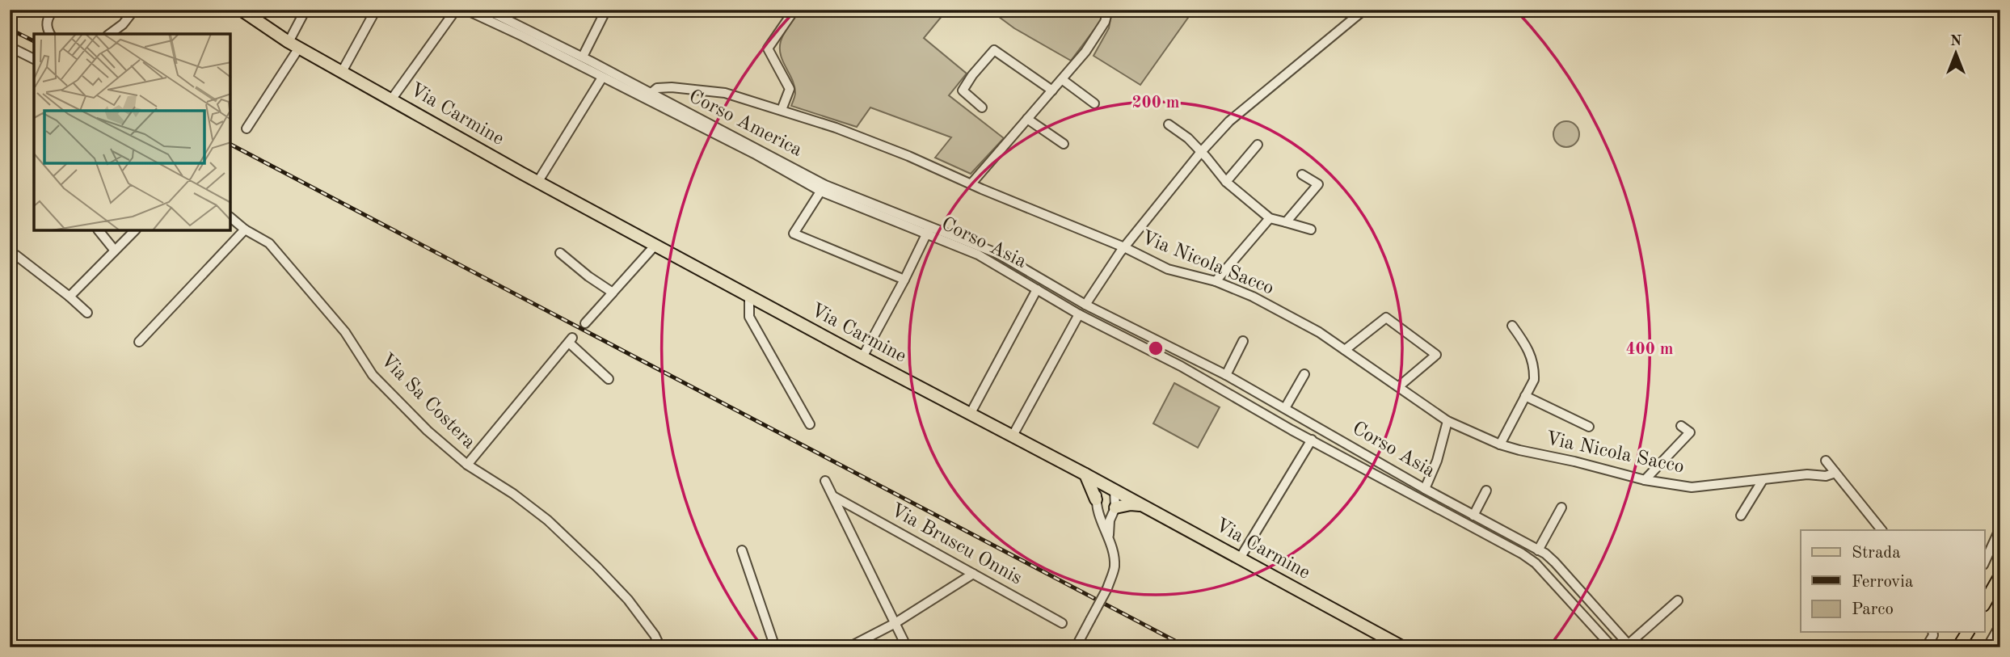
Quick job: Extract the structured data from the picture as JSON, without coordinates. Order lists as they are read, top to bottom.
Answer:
{
  "streets": {
    "main road": ["Via Carmine"],
    "street": [
      "Corso America",
      "Corso Asia",
      "Via Nicola Sacco",
      "Via Sa Costera",
      "Via Bruscu Onnis"
    ]
  },
  "crossings": [
    ["Corso America", "Corso Asia"],
    ["Corso America", "Via Nicola Sacco"]
  ],
  "legend": ["Strada", "Ferrovia", "Parco"],
  "north": "top",
  "rings": ["200 m", "400 m"]
}
